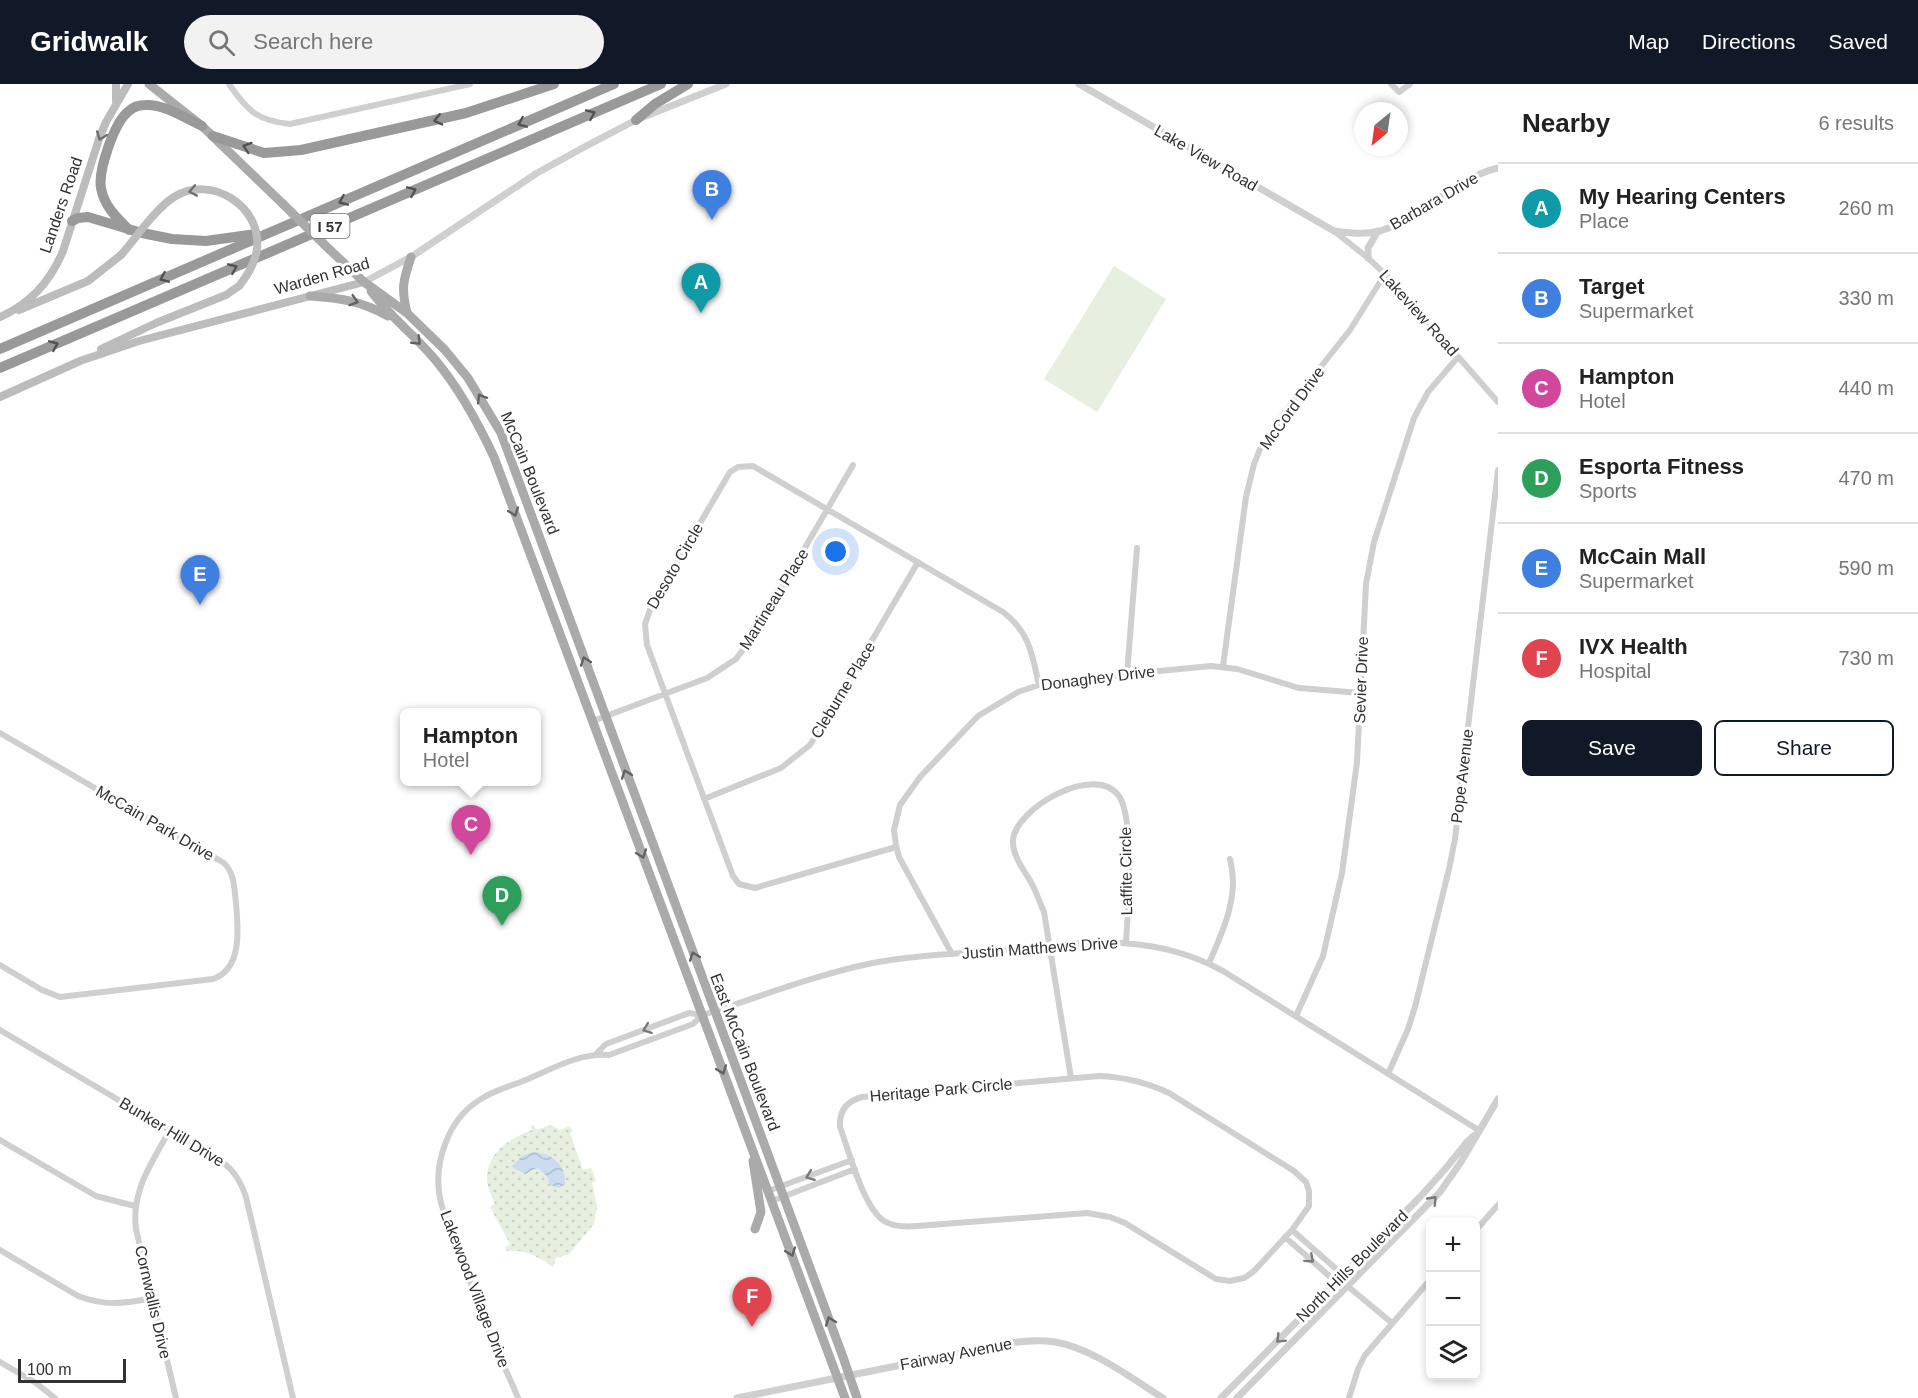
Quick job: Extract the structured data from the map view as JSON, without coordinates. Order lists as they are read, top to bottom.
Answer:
{
  "streets": {
    "highway": ["I 57"],
    "main road": [
      "Landers Road",
      "Warden Road",
      "McCain Boulevard",
      "East McCain Boulevard"
    ],
    "street": [
      "Lake View Road",
      "Barbara Drive",
      "Lakeview Road",
      "McCord Drive",
      "Desoto Circle",
      "Martineau Place",
      "Donaghey Drive",
      "Sevier Drive",
      "Cleburne Place",
      "Pope Avenue",
      "McCain Park Drive",
      "Laffite Circle",
      "Justin Matthews Drive",
      "Heritage Park Circle",
      "Bunker Hill Drive",
      "North Hills Boulevard",
      "Lakewood Village Drive",
      "Cornwallis Drive",
      "Fairway Avenue"
    ]
  },
  "crossings": [
    ["Lake View Road", "Barbara Drive"],
    ["Lake View Road", "Lakeview Road"],
    ["Barbara Drive", "Lakeview Road"],
    ["Warden Road", "McCain Boulevard"],
    ["Lakeview Road", "McCord Drive"],
    ["Lakeview Road", "Sevier Drive"],
    ["McCord Drive", "Donaghey Drive"],
    ["McCain Boulevard", "Martineau Place"],
    ["McCain Boulevard", "East McCain Boulevard"],
    ["Desoto Circle", "Martineau Place"],
    ["Desoto Circle", "Donaghey Drive"],
    ["Desoto Circle", "Cleburne Place"],
    ["Martineau Place", "East McCain Boulevard"],
    ["Donaghey Drive", "Sevier Drive"],
    ["Donaghey Drive", "Justin Matthews Drive"],
    ["Sevier Drive", "Justin Matthews Drive"],
    ["Pope Avenue", "Justin Matthews Drive"],
    ["Laffite Circle", "Justin Matthews Drive"],
    ["Laffite Circle", "Heritage Park Circle"],
    ["Justin Matthews Drive", "East McCain Boulevard"],
    ["Justin Matthews Drive", "North Hills Boulevard"],
    ["Justin Matthews Drive", "Lakewood Village Drive"],
    ["East McCain Boulevard", "Lakewood Village Drive"],
    ["East McCain Boulevard", "Fairway Avenue"]
  ],
  "one_way": ["Landers Road"],
  "scale_bar": "100 m",
  "north": "bottom left",
  "page": {
    "header": "Gridwalk",
    "search": "Search here",
    "nav": ["Map", "Directions", "Saved"],
    "heading": ["Nearby", "6 results"],
    "list": [
      {
        "mark": "A",
        "name": "My Hearing Centers",
        "note": "Place",
        "value": "260 m"
      },
      {
        "mark": "B",
        "name": "Target",
        "note": "Supermarket",
        "value": "330 m"
      },
      {
        "mark": "C",
        "name": "Hampton",
        "note": "Hotel",
        "value": "440 m"
      },
      {
        "mark": "D",
        "name": "Esporta Fitness",
        "note": "Sports",
        "value": "470 m"
      },
      {
        "mark": "E",
        "name": "McCain Mall",
        "note": "Supermarket",
        "value": "590 m"
      },
      {
        "mark": "F",
        "name": "IVX Health",
        "note": "Hospital",
        "value": "730 m"
      }
    ],
    "pins": [
      "B",
      "A",
      "E",
      "C",
      "D",
      "F"
    ],
    "buttons": ["Save", "Share"],
    "popup": ["Hampton", "Hotel"],
    "map_buttons": ["+", "−"],
    "scale": "100 m"
  }
}
